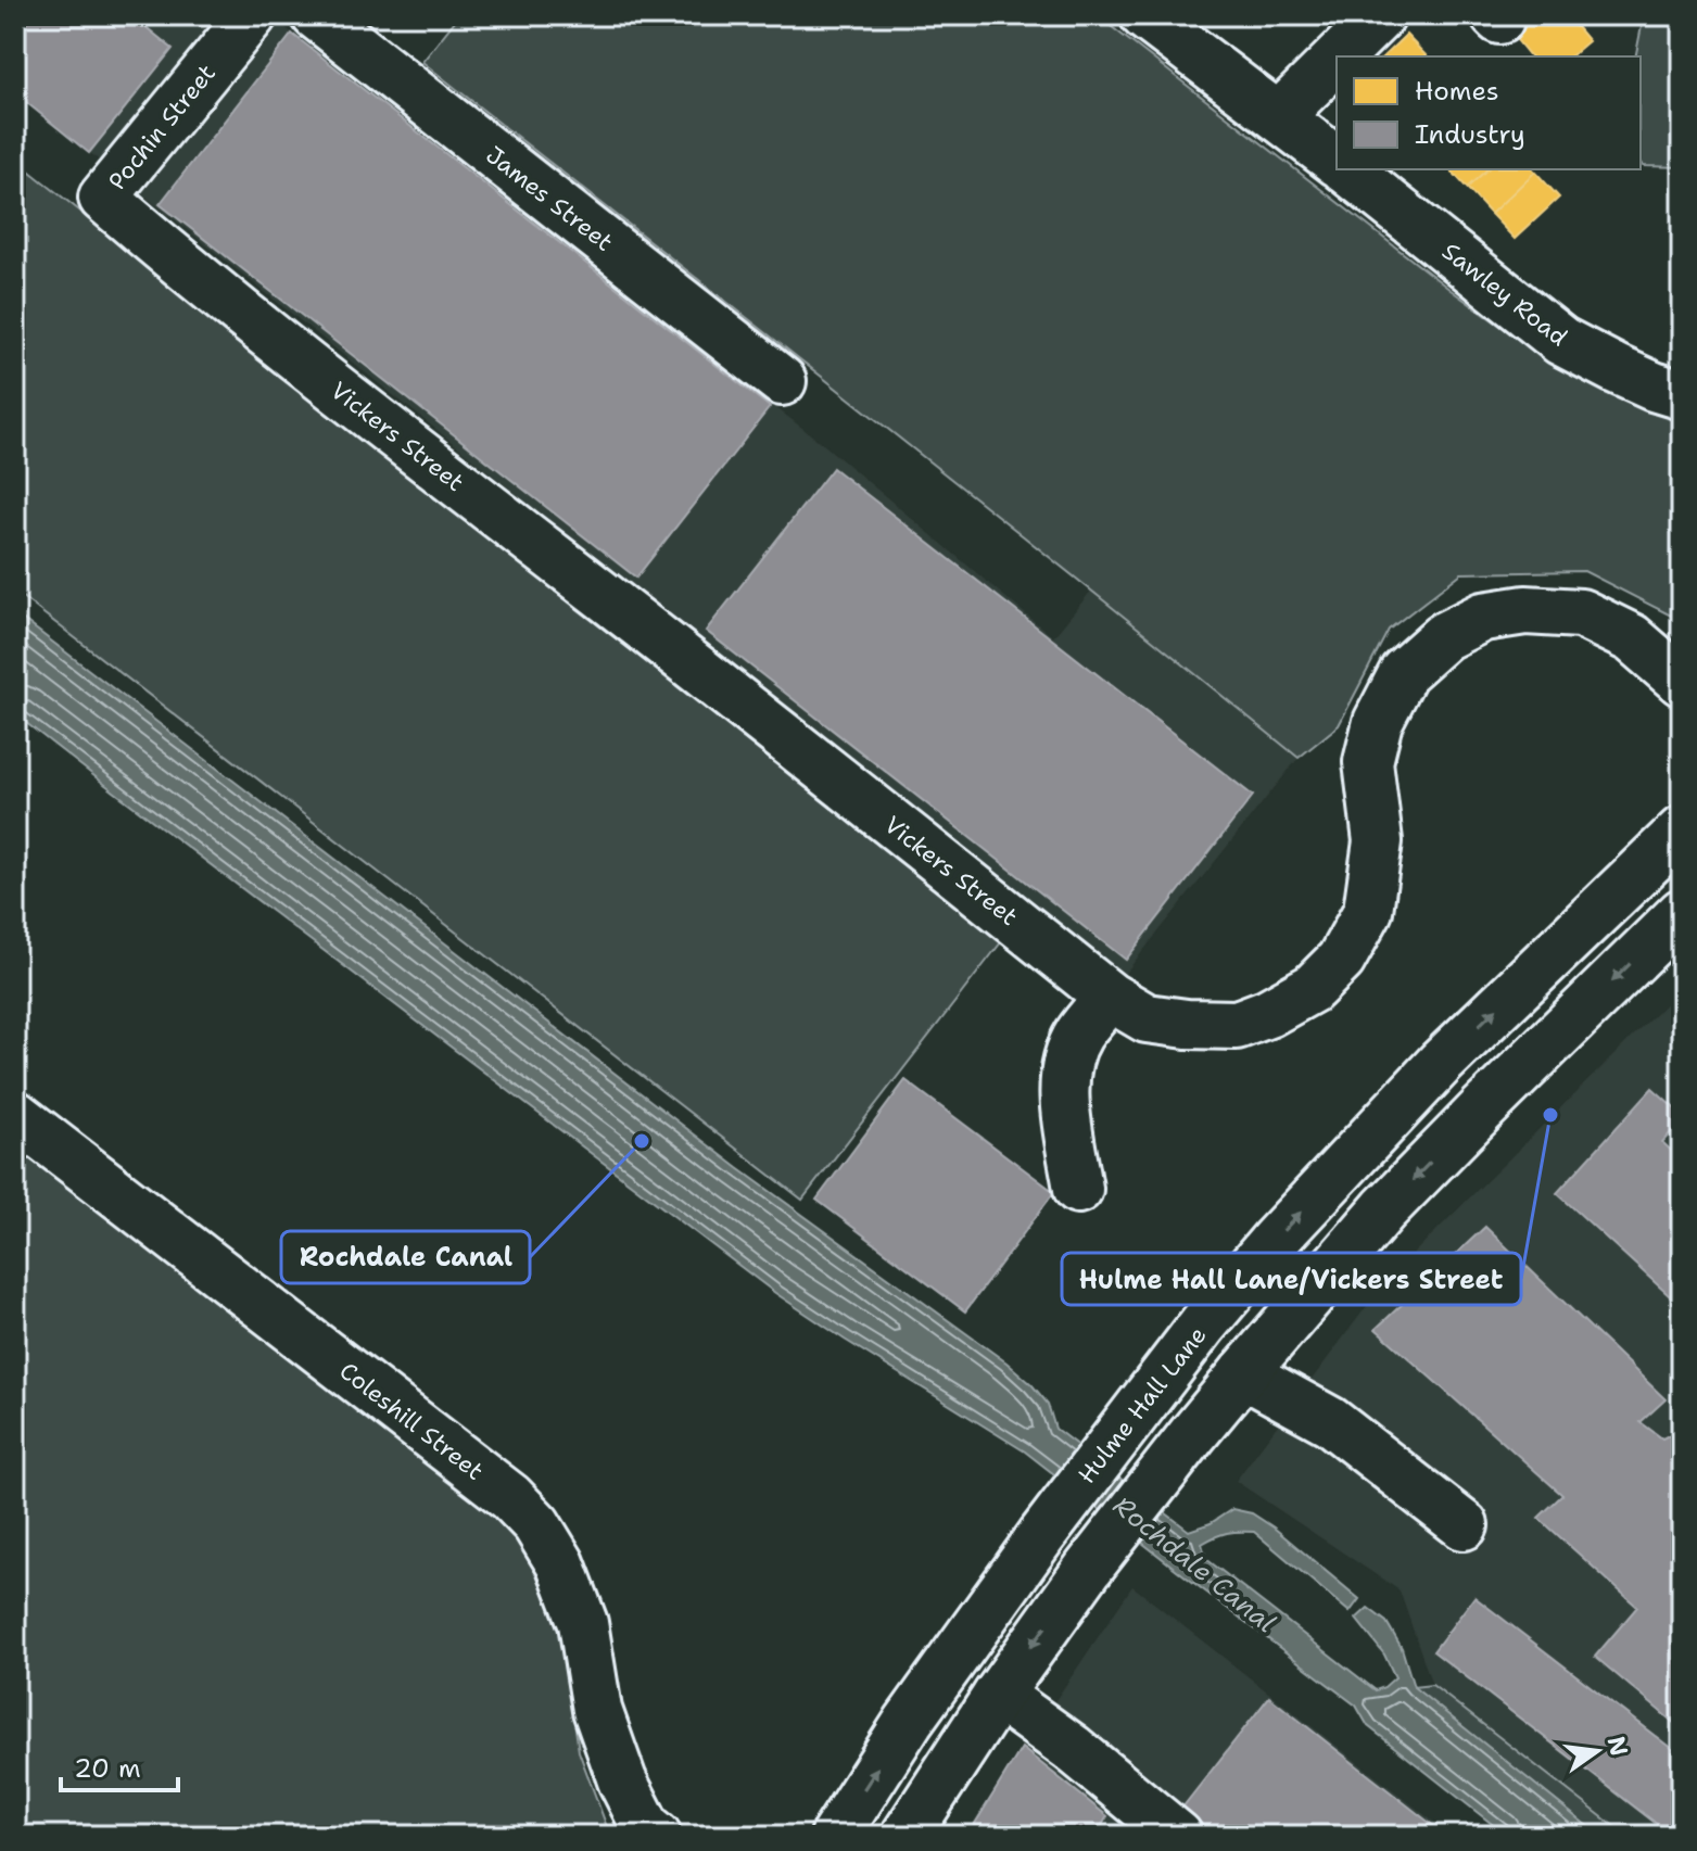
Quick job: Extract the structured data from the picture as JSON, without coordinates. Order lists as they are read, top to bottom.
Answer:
{
  "streets": {
    "main road": [
      "Pochin Street",
      "James Street",
      "Sawley Road",
      "Vickers Street",
      "Hulme Hall Lane",
      "Coleshill Street"
    ]
  },
  "crossings": [
    ["Pochin Street", "Vickers Street"]
  ],
  "water": ["Rochdale Canal"],
  "places": ["Hulme Hall Lane/Vickers Street", "Rochdale Canal"],
  "legend": ["Homes", "Industry"],
  "scale_bar": "20 m",
  "north": "right"
}
